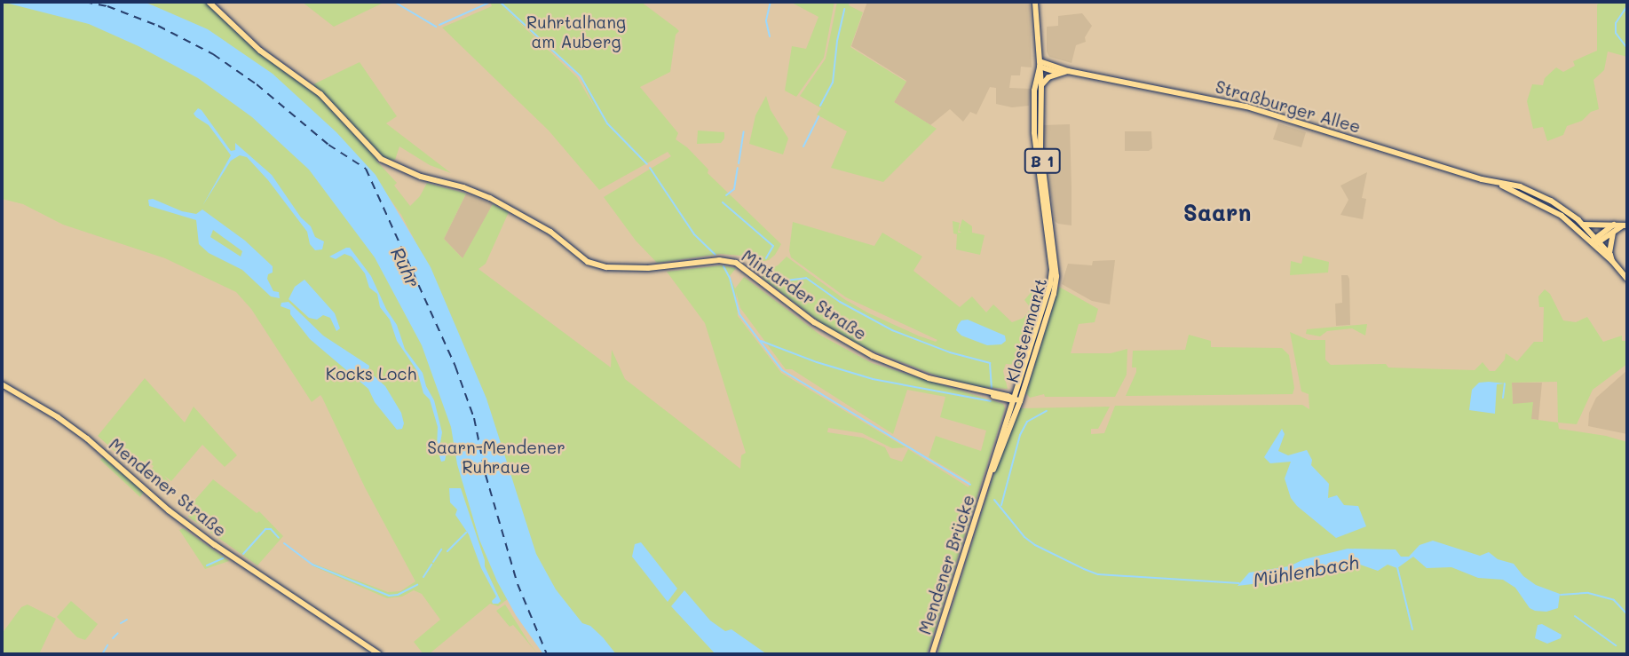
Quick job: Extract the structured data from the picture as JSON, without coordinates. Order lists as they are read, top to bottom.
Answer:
{
  "streets": {
    "main road": [
      "Straßburger Allee",
      "B 1",
      "Mintarder Straße",
      "Klostermarkt",
      "Mendener Straße",
      "Mendener Brücke"
    ]
  },
  "crossings": [
    ["Straßburger Allee", "B 1"],
    ["B 1", "Klostermarkt"],
    ["Mintarder Straße", "Klostermarkt"],
    ["Mintarder Straße", "Mendener Brücke"],
    ["Klostermarkt", "Mendener Brücke"]
  ],
  "districts": ["Saarn"],
  "water": ["Ruhr", "Mühlenbach"],
  "parks": ["Ruhrtalhang am Auberg", "Kocks Loch", "Saarn-Mendener Ruhraue"]
}
